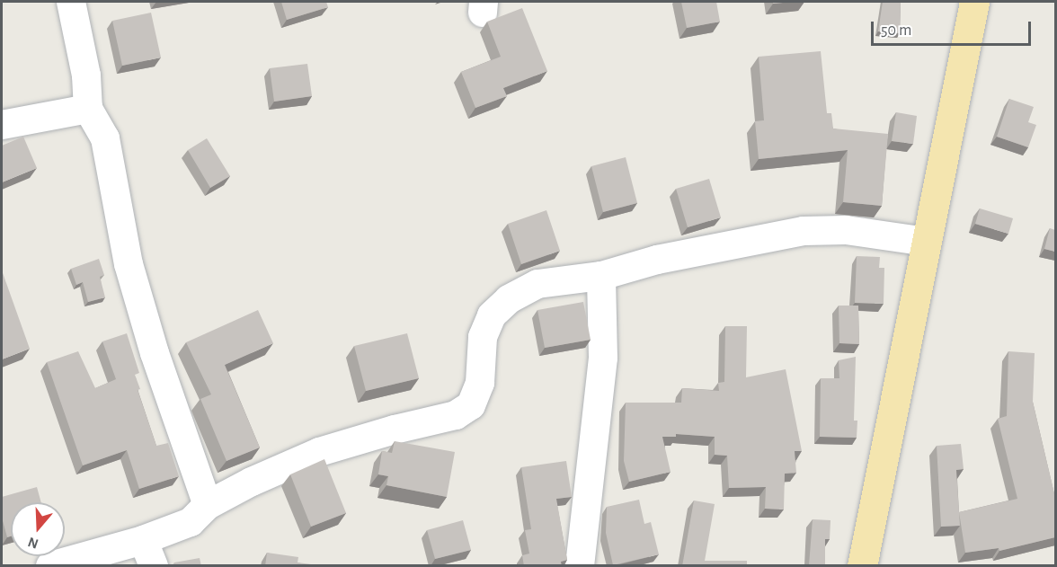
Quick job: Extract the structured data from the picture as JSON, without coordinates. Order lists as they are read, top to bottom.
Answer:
{
  "scale_bar": "50 m",
  "north": "bottom"
}
